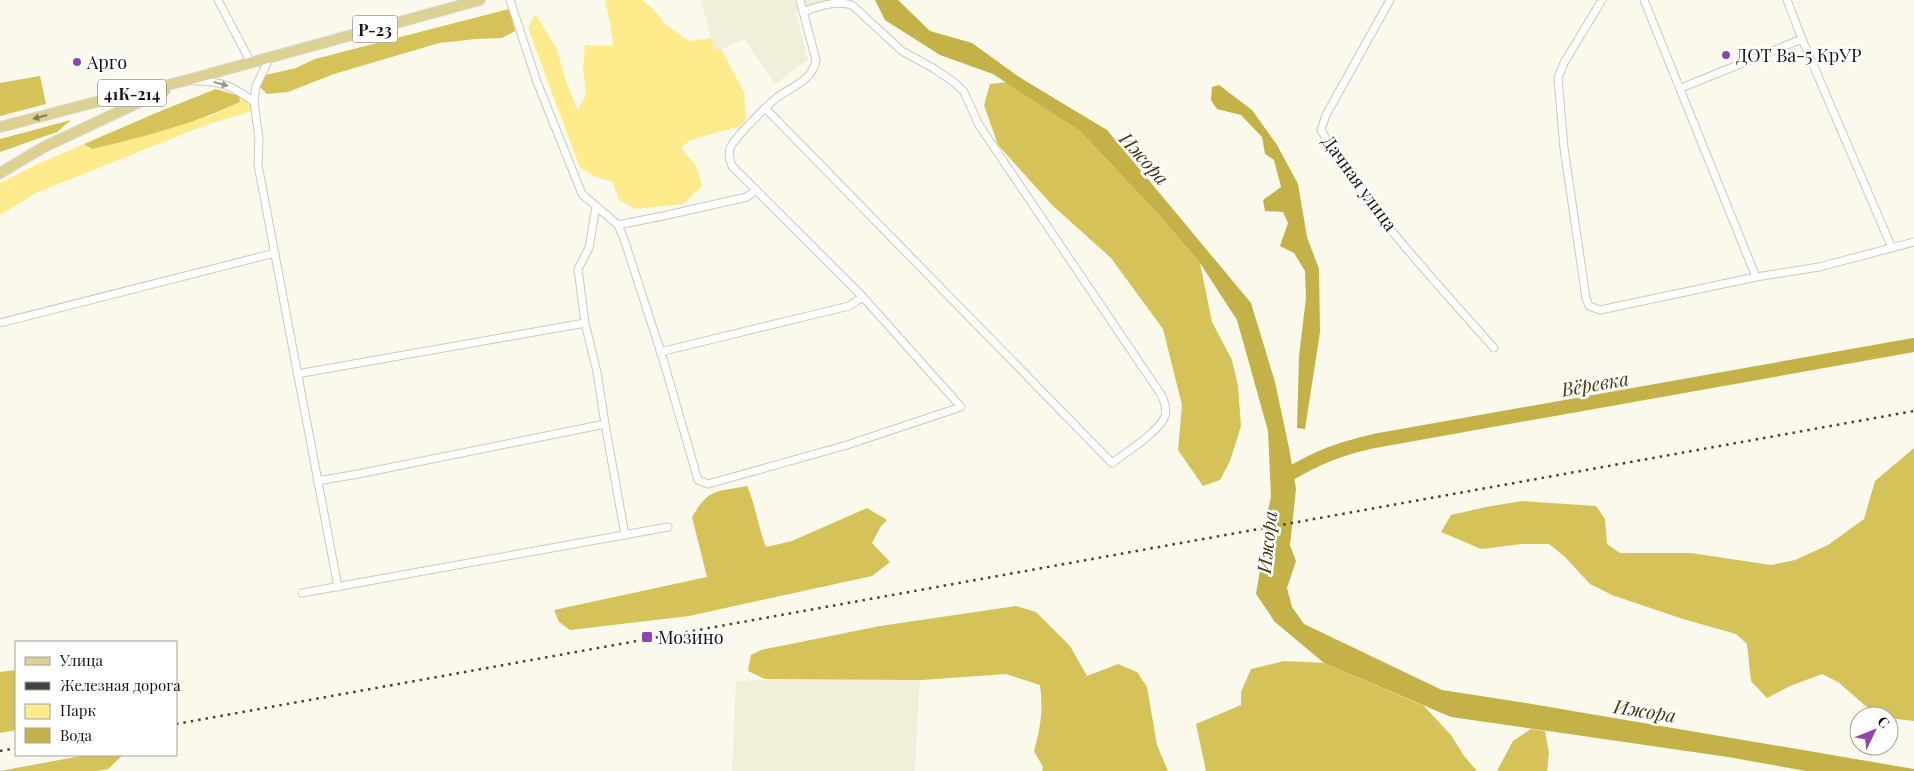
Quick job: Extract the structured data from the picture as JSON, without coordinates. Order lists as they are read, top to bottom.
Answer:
{
  "streets": {
    "main road": ["Р-23", "41К-214"],
    "street": ["Дачная улица"]
  },
  "crossings": [
    ["Р-23", "41К-214"]
  ],
  "water": ["Ижора", "Вёревка"],
  "places": {
    "other": ["ДОТ Ва-5 КрУР", "Арго"],
    "transit": ["Мозино"]
  },
  "legend": [
    "Улица",
    "Железная дорога",
    "Парк",
    "Вода"
  ],
  "north": "top right"
}
